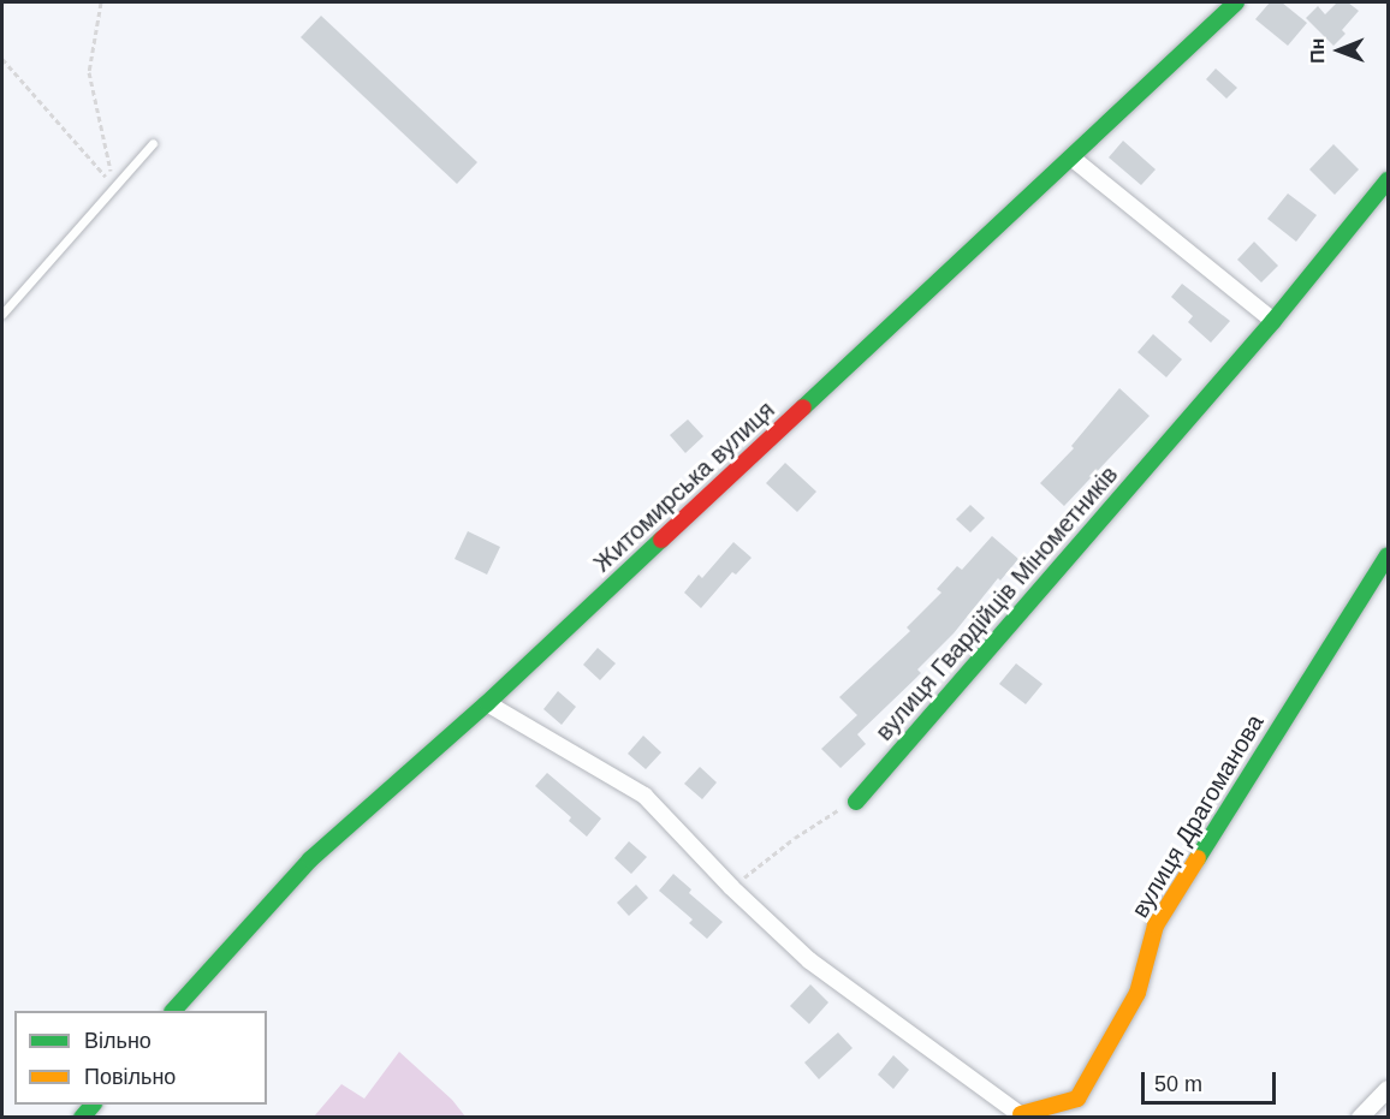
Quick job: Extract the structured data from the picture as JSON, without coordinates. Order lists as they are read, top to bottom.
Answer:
{
  "streets": {
    "street": ["Житомирська вулиця", "вулиця Гвардійців Мінометників", "вулиця Драгоманова"]
  },
  "legend": ["Вільно", "Повільно"],
  "scale_bar": "50 m",
  "north": "left"
}
